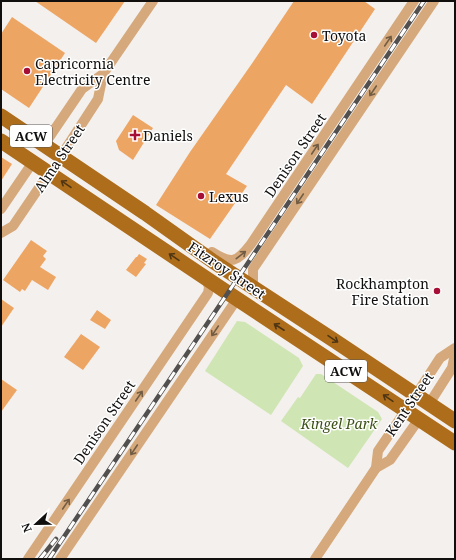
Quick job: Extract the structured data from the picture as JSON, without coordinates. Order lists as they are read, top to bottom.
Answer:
{
  "streets": {
    "main road": [
      "ACW",
      "Alma Street",
      "Fitzroy Street",
      "Kent Street"
    ],
    "street": ["Denison Street"]
  },
  "crossings": [
    ["Denison Street", "Fitzroy Street"],
    ["Alma Street", "Fitzroy Street"],
    ["Fitzroy Street", "Kent Street"]
  ],
  "parks": ["Kingel Park"],
  "places": {
    "other": [
      "Toyota",
      "Capricornia Electricity Centre",
      "Lexus",
      "Rockhampton Fire Station"
    ],
    "health": ["Daniels"]
  },
  "north": "left"
}
